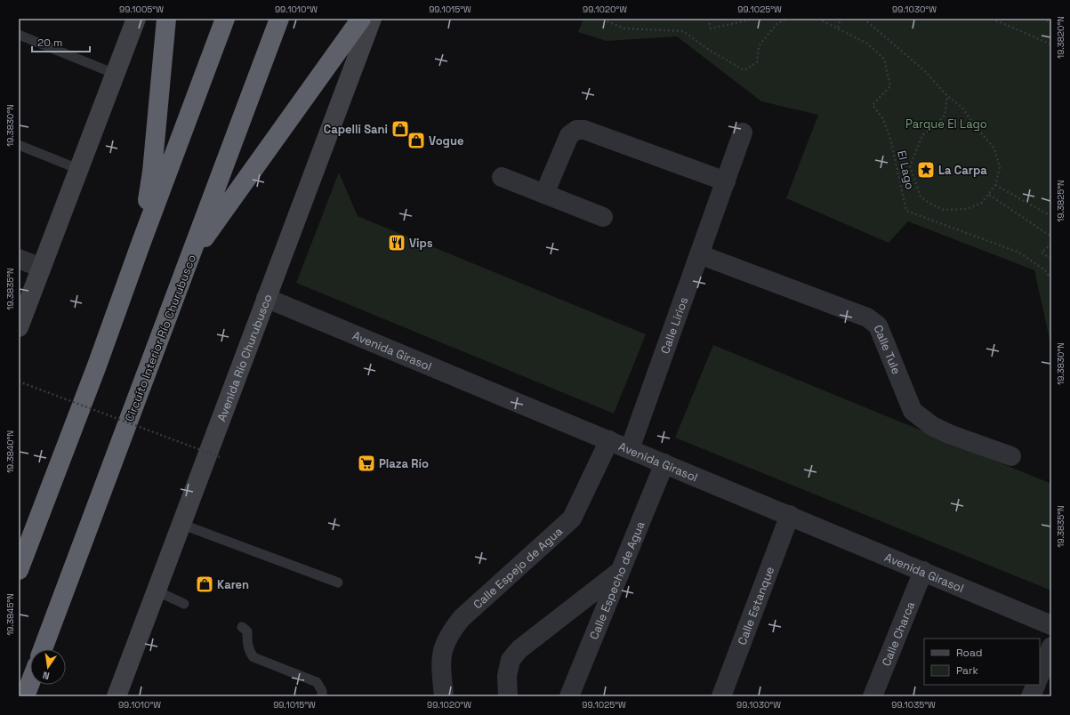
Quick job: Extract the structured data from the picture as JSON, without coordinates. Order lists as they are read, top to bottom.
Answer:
{
  "streets": {
    "highway": ["Circuito Interior Río Churubusco"],
    "main road": ["Avenida Río Churubusco"],
    "street": [
      "Calle Lirios",
      "Avenida Girasol",
      "Calle Tule",
      "Calle Espejo de Agua",
      "Calle Especho de Agua",
      "Calle Estanque",
      "Calle Charca"
    ],
    "path": ["El Lago"]
  },
  "crossings": [
    ["Calle Lirios", "Avenida Girasol"],
    ["Calle Lirios", "Calle Tule"],
    ["Avenida Girasol", "Avenida Río Churubusco"],
    ["Avenida Girasol", "Calle Espejo de Agua"],
    ["Avenida Girasol", "Calle Especho de Agua"],
    ["Avenida Girasol", "Calle Estanque"],
    ["Avenida Girasol", "Calle Charca"]
  ],
  "parks": ["Parque El Lago"],
  "places": {
    "shop": ["Capelli Sani", "Vogue", "Karen"],
    "place": ["La Carpa"],
    "restaurant": ["Vips"],
    "supermarket": ["Plaza Río"]
  },
  "legend": ["Road", "Park"],
  "scale_bar": "20 m",
  "north": "bottom",
  "coordinates": [
    "99.1005°W",
    "99.1010°W",
    "99.1015°W",
    "99.1020°W",
    "99.1025°W",
    "99.1030°W",
    "19.3820°N",
    "19.3830°N",
    "19.3825°N",
    "19.3835°N",
    "19.3840°N",
    "19.3845°N",
    "99.1035°W"
  ]
}
